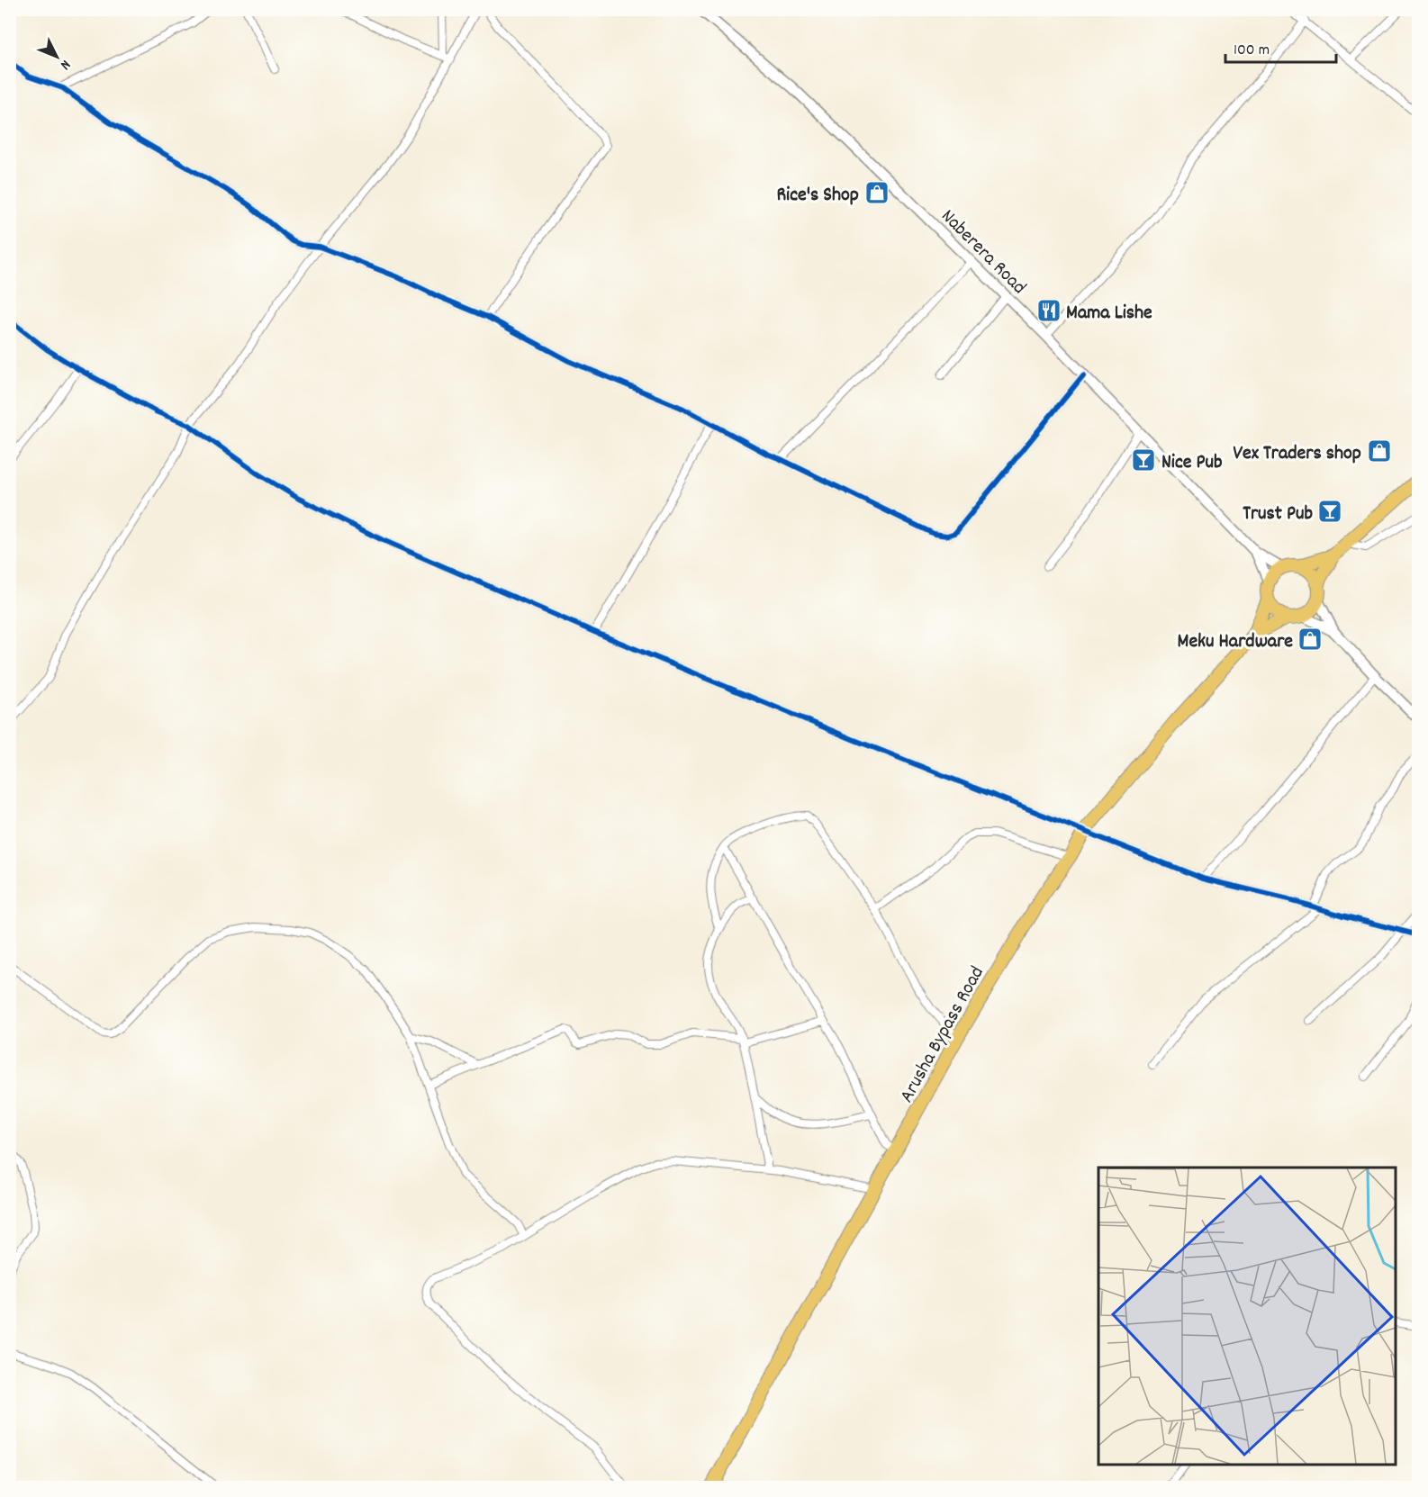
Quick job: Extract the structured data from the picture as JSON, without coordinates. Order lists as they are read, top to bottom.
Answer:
{
  "streets": {
    "main road": ["Arusha Bypass Road"],
    "street": ["Naberera Road"]
  },
  "crossings": [
    ["Naberera Road", "Arusha Bypass Road"]
  ],
  "places": {
    "shop": ["Rice's Shop", "Vex Traders shop", "Meku Hardware"],
    "restaurant": ["Mama Lishe"],
    "bar": ["Nice Pub", "Trust Pub"]
  },
  "scale_bar": "100 m",
  "north": "bottom right"
}
